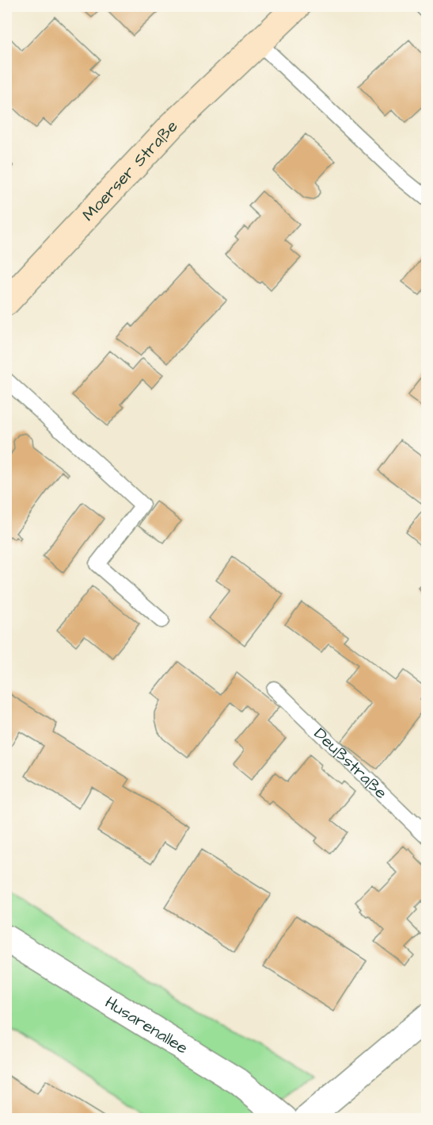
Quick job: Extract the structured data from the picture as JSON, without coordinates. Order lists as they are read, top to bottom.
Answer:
{
  "streets": {
    "main road": ["Moerser Straße"],
    "street": ["Husarenallee"],
    "lane": ["Deußstraße"]
  }
}
